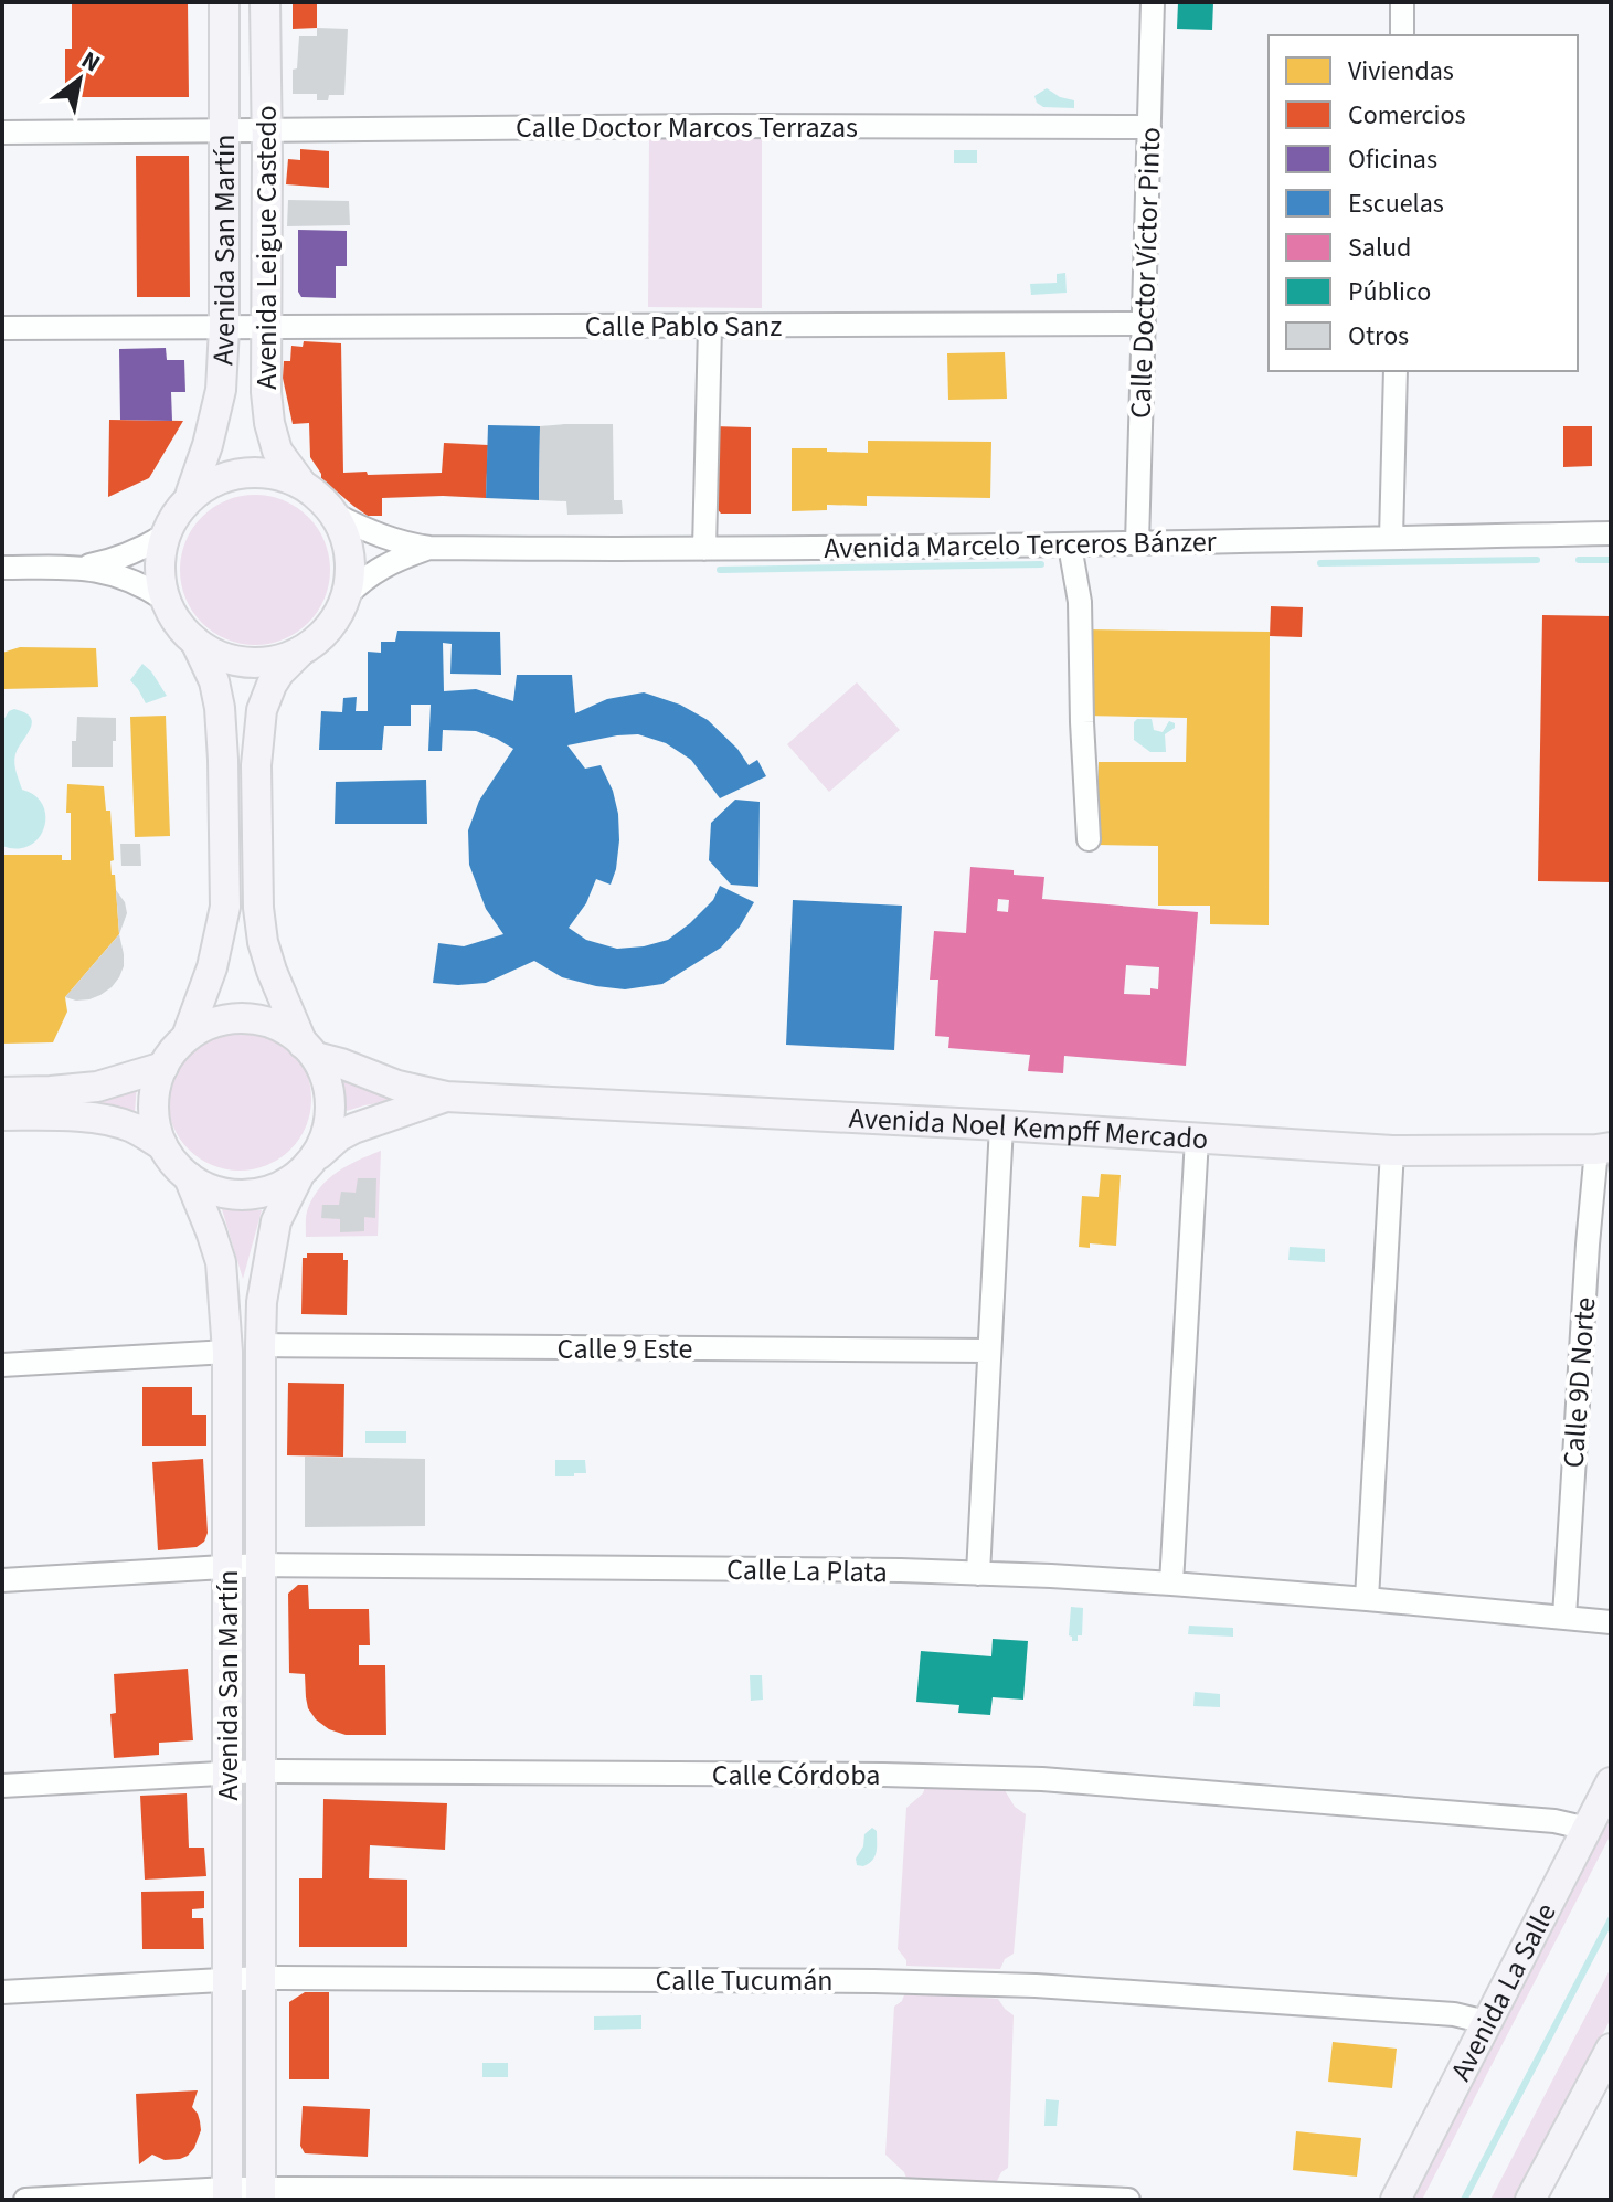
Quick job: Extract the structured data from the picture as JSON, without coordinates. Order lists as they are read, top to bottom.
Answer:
{
  "streets": {
    "main road": [
      "Avenida Leigue Castedo",
      "Avenida San Martín",
      "Avenida Noel Kempff Mercado",
      "Avenida La Salle"
    ],
    "street": [
      "Calle Doctor Marcos Terrazas",
      "Calle Doctor Víctor Pinto",
      "Calle Pablo Sanz",
      "Avenida Marcelo Terceros Bánzer",
      "Calle 9 Este",
      "Calle 9D Norte",
      "Calle La Plata",
      "Calle Córdoba",
      "Calle Tucumán"
    ]
  },
  "crossings": [
    ["Calle Doctor Marcos Terrazas", "Avenida Leigue Castedo"],
    ["Calle Doctor Marcos Terrazas", "Avenida San Martín"],
    ["Calle Doctor Marcos Terrazas", "Calle Doctor Víctor Pinto"],
    ["Avenida Leigue Castedo", "Avenida San Martín"],
    ["Avenida Leigue Castedo", "Calle Pablo Sanz"],
    ["Avenida Leigue Castedo", "Avenida Marcelo Terceros Bánzer"],
    ["Avenida San Martín", "Calle Pablo Sanz"],
    ["Avenida San Martín", "Avenida Marcelo Terceros Bánzer"],
    ["Avenida San Martín", "Avenida Noel Kempff Mercado"],
    ["Avenida San Martín", "Calle 9 Este"],
    ["Avenida San Martín", "Calle La Plata"],
    ["Avenida San Martín", "Calle Córdoba"],
    ["Avenida San Martín", "Calle Tucumán"],
    ["Calle Doctor Víctor Pinto", "Calle Pablo Sanz"],
    ["Calle Doctor Víctor Pinto", "Avenida Marcelo Terceros Bánzer"],
    ["Avenida Noel Kempff Mercado", "Calle 9D Norte"],
    ["Calle 9D Norte", "Calle La Plata"],
    ["Calle Córdoba", "Avenida La Salle"],
    ["Calle Tucumán", "Avenida La Salle"]
  ],
  "legend": [
    "Viviendas",
    "Comercios",
    "Oficinas",
    "Escuelas",
    "Salud",
    "Público",
    "Otros"
  ],
  "north": "top right"
}
